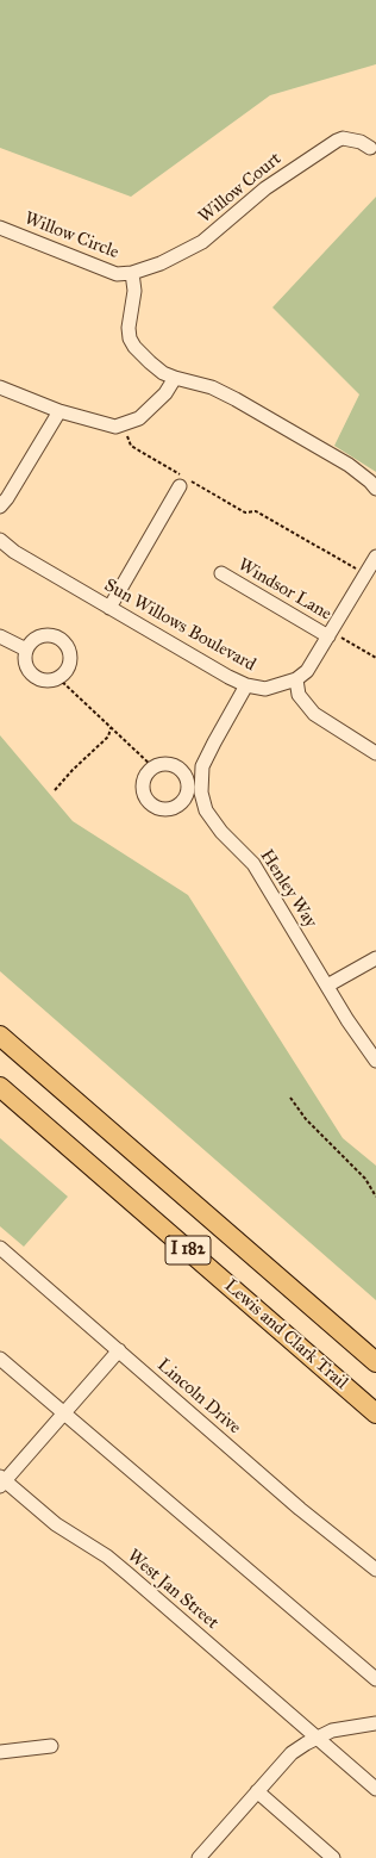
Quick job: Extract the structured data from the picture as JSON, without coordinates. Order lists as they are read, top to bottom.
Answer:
{
  "streets": {
    "highway": ["I 182", "Lewis and Clark Trail"],
    "street": [
      "Willow Court",
      "Willow Circle",
      "Windsor Lane",
      "Sun Willows Boulevard",
      "Henley Way",
      "Lincoln Drive",
      "West Jan Street"
    ]
  },
  "crossings": [
    ["Willow Court", "Willow Circle"],
    ["Windsor Lane", "Sun Willows Boulevard"],
    ["Sun Willows Boulevard", "Henley Way"]
  ]
}
